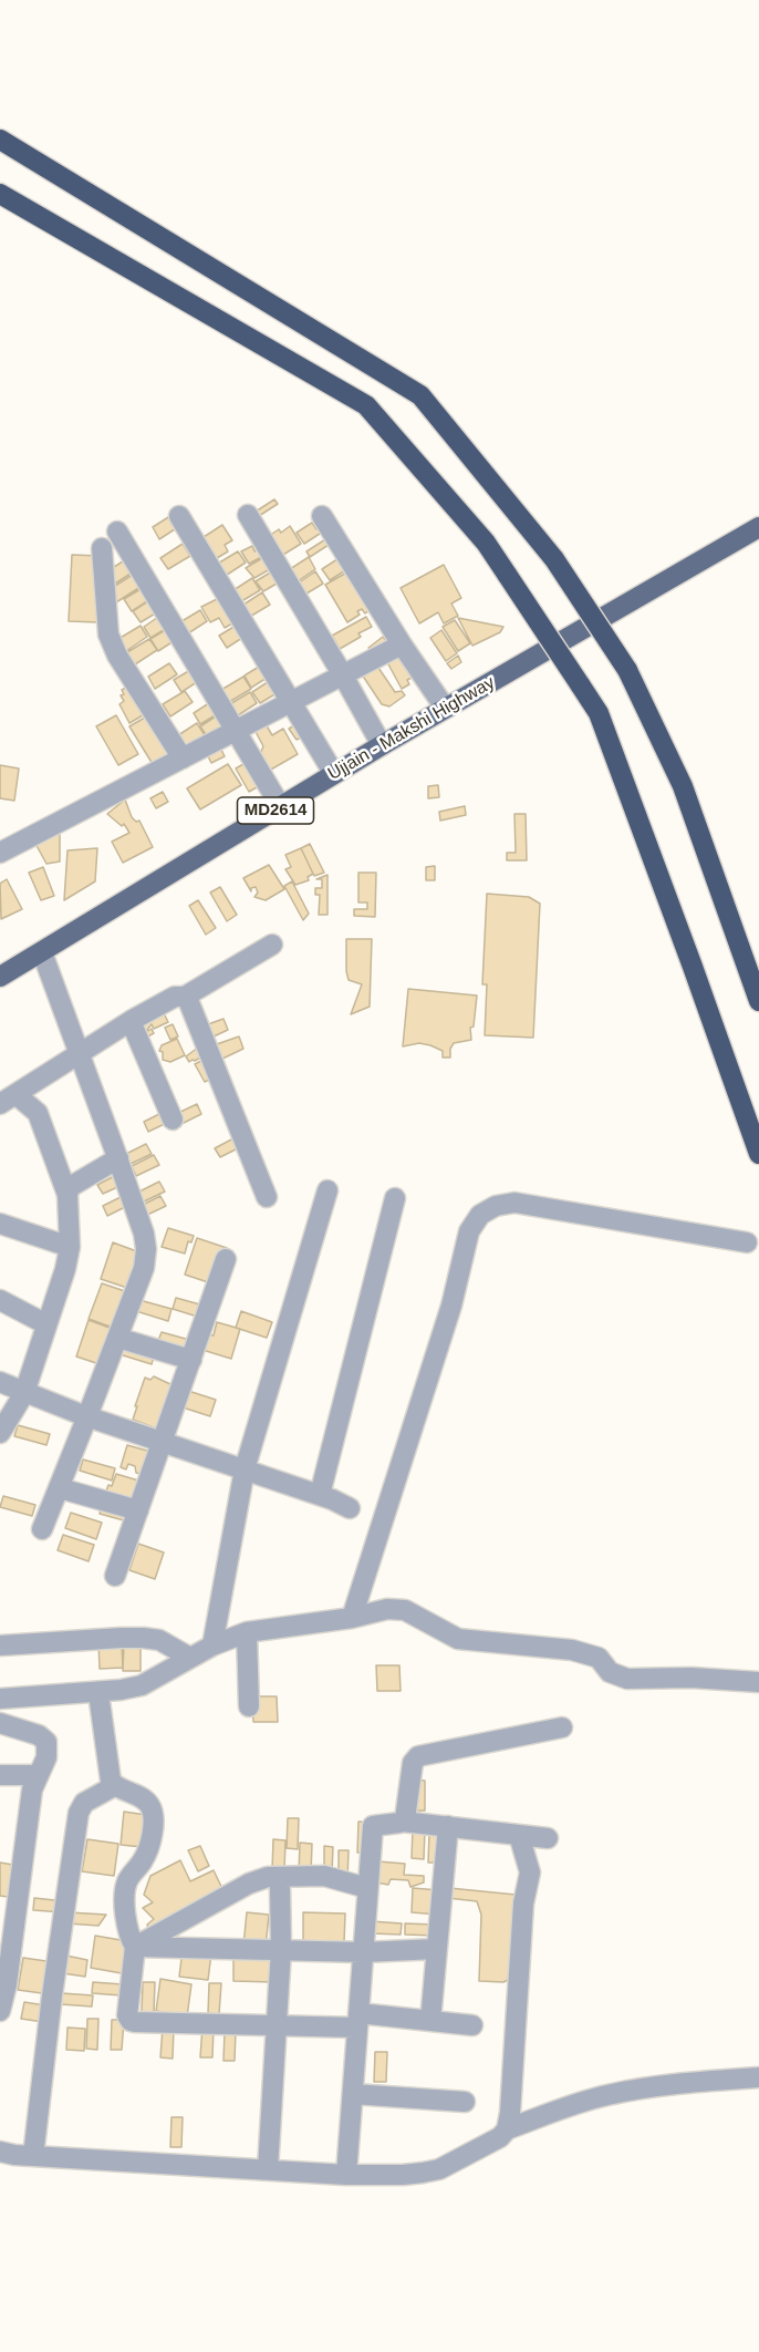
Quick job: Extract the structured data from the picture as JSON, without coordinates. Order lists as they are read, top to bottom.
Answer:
{
  "streets": {
    "main road": ["Ujjain - Makshi Highway", "MD2614"]
  }
}
